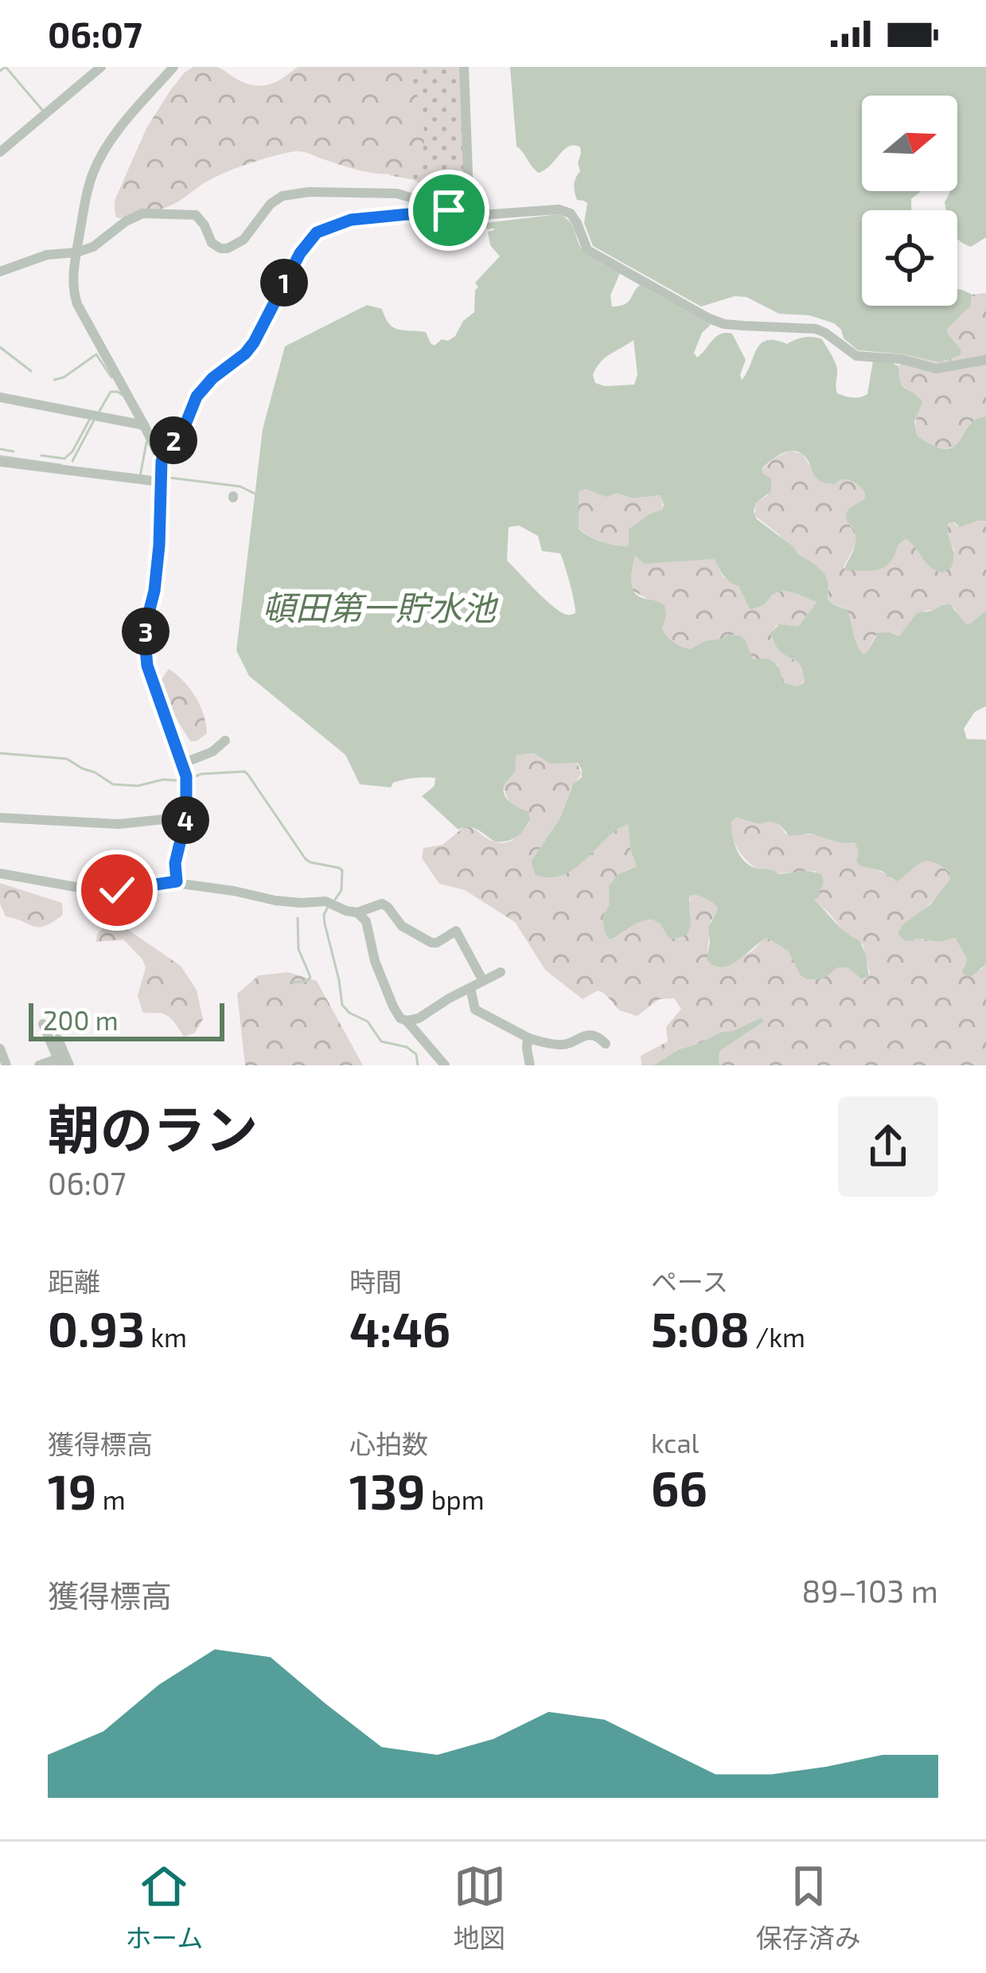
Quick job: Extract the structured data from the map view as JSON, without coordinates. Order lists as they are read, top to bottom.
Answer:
{
  "water": ["頓田第一貯水池"],
  "scale_bar": "200 m",
  "north": "right",
  "page": {
    "status": "06:07",
    "pins": [
      "1",
      "2",
      "3",
      "4"
    ],
    "scale": "200 m",
    "heading": ["朝のラン", "06:07"],
    "stats": [
      ["距離", "0.93 km"],
      ["時間", "4:46"],
      ["ペース", "5:08 /km"],
      ["獲得標高", "19 m"],
      ["心拍数", "139 bpm"],
      ["kcal", "66"]
    ],
    "chart": ["獲得標高", "89–103 m"],
    "tabs": ["ホーム", "地図", "保存済み"]
  }
}
